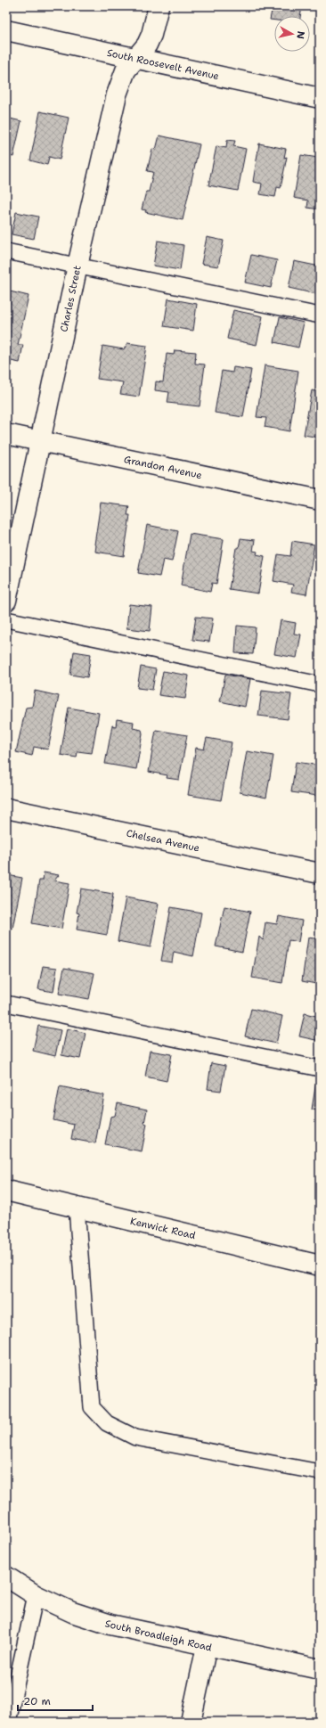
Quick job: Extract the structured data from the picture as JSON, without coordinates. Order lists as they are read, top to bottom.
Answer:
{
  "streets": {
    "street": [
      "South Roosevelt Avenue",
      "Charles Street",
      "Grandon Avenue",
      "Chelsea Avenue",
      "Kenwick Road",
      "South Broadleigh Road"
    ]
  },
  "crossings": [
    ["South Roosevelt Avenue", "Charles Street"],
    ["Charles Street", "Grandon Avenue"]
  ],
  "scale_bar": "20 m",
  "north": "right"
}
